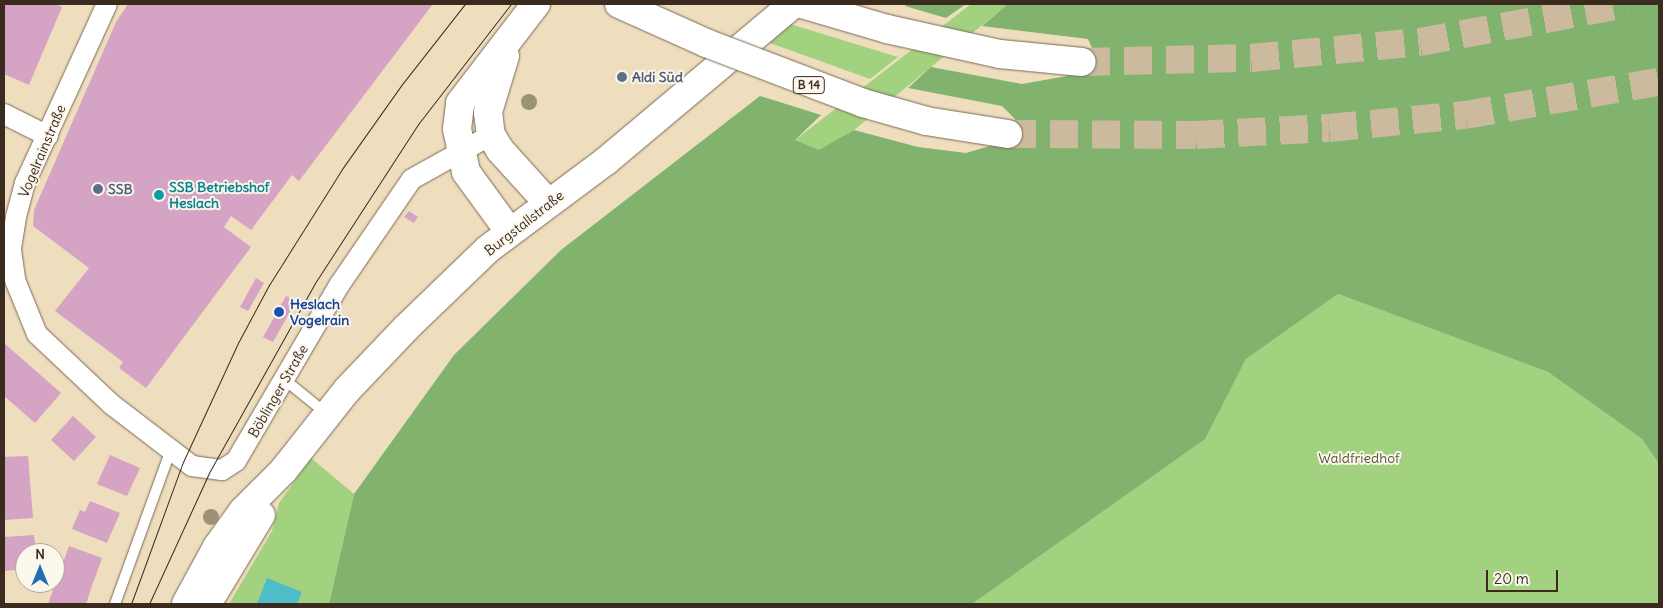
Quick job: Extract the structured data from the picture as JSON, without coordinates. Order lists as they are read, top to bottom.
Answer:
{
  "streets": {
    "main road": ["B 14", "Burgstallstraße"],
    "street": ["Vogelrainstraße", "Böblinger Straße"]
  },
  "crossings": [
    ["Vogelrainstraße", "Böblinger Straße"]
  ],
  "parks": ["Waldfriedhof"],
  "places": [
    "Aldi Süd",
    "SSB",
    "SSB Betriebshof Heslach",
    "Heslach Vogelrain"
  ],
  "scale_bar": "20 m",
  "north": "top"
}
